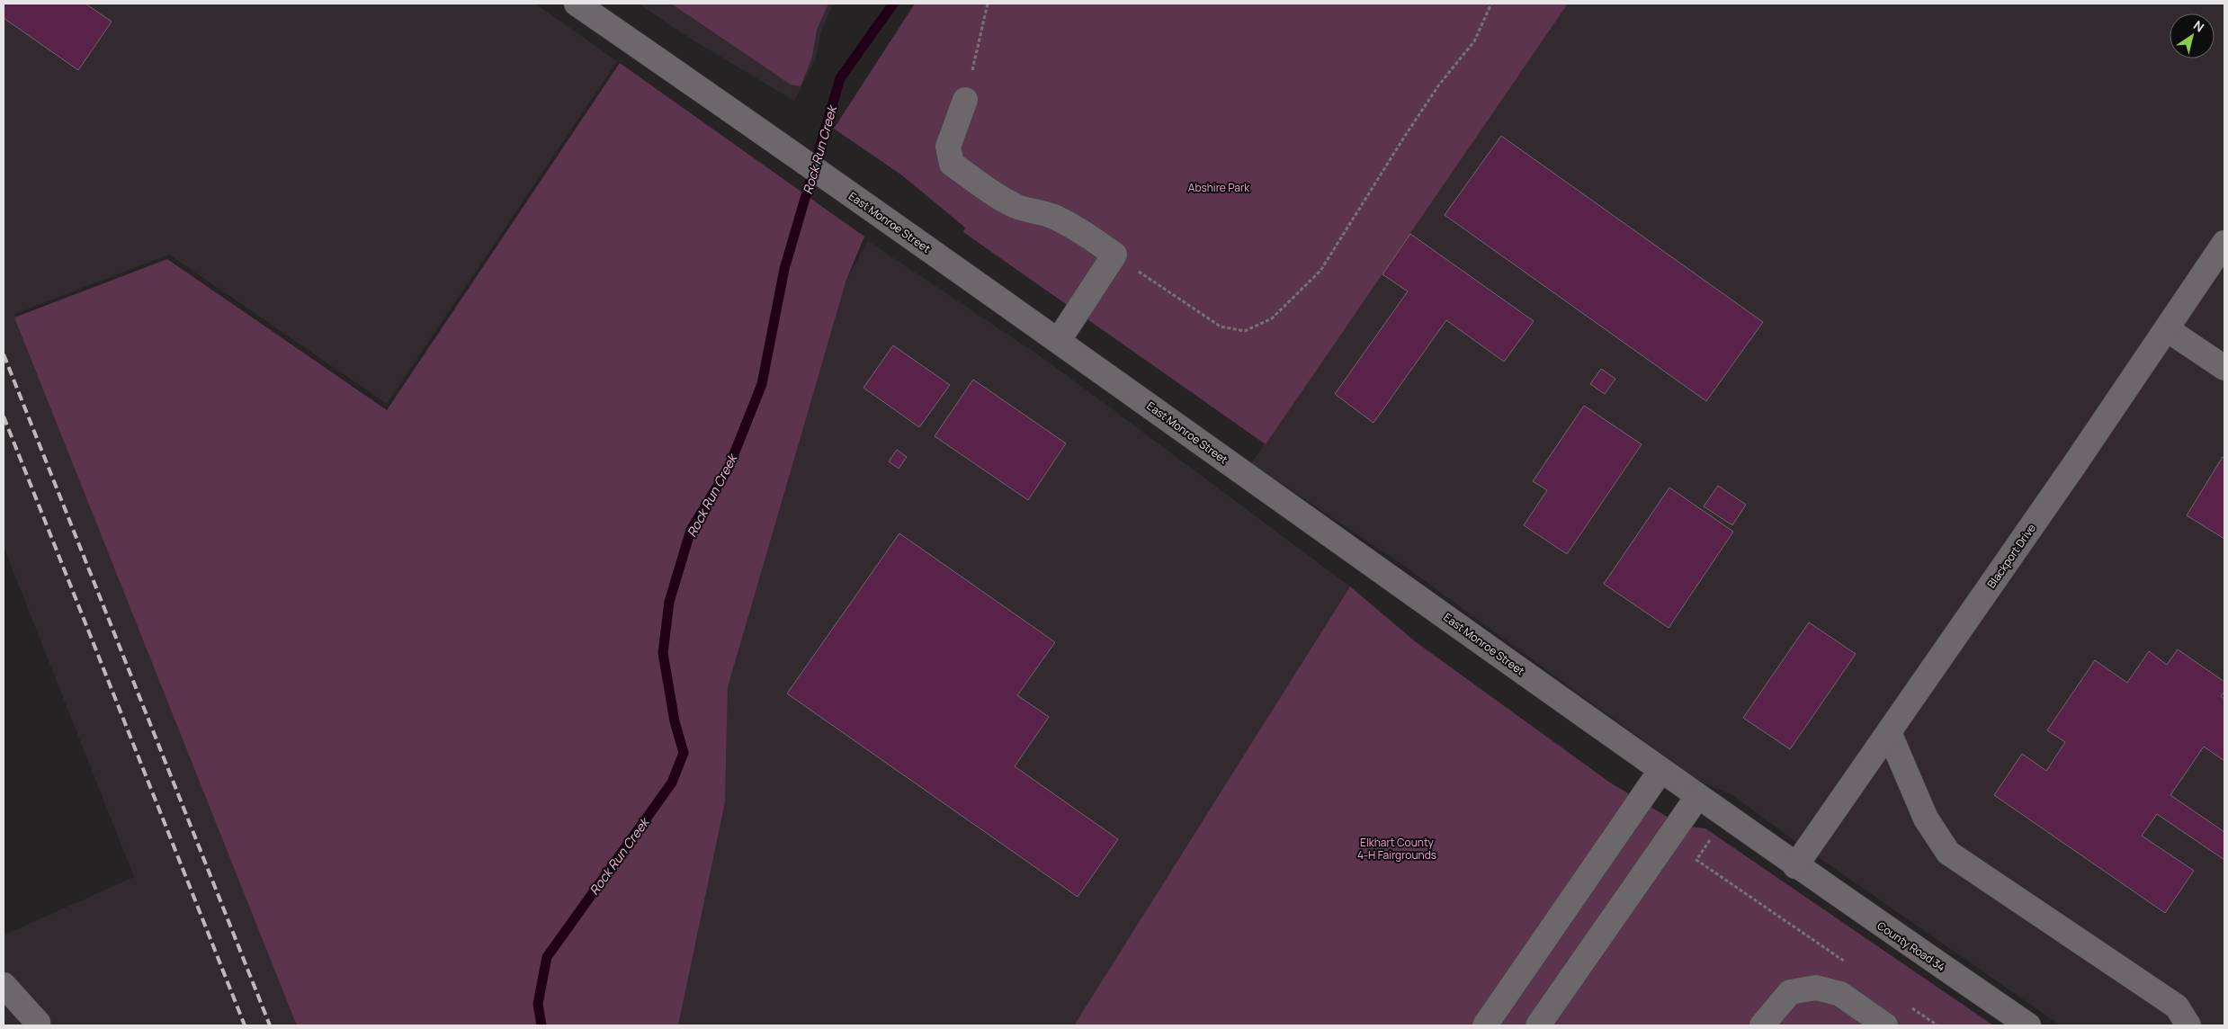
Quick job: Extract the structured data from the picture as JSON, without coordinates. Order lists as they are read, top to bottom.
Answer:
{
  "streets": {
    "street": ["East Monroe Street", "Blackport Drive", "County Road 34"]
  },
  "crossings": [
    ["East Monroe Street", "Blackport Drive"],
    ["East Monroe Street", "County Road 34"],
    ["Blackport Drive", "County Road 34"]
  ],
  "water": ["Rock Run Creek"],
  "parks": ["Abshire Park", "Elkhart County 4-H Fairgrounds"],
  "north": "top right"
}
